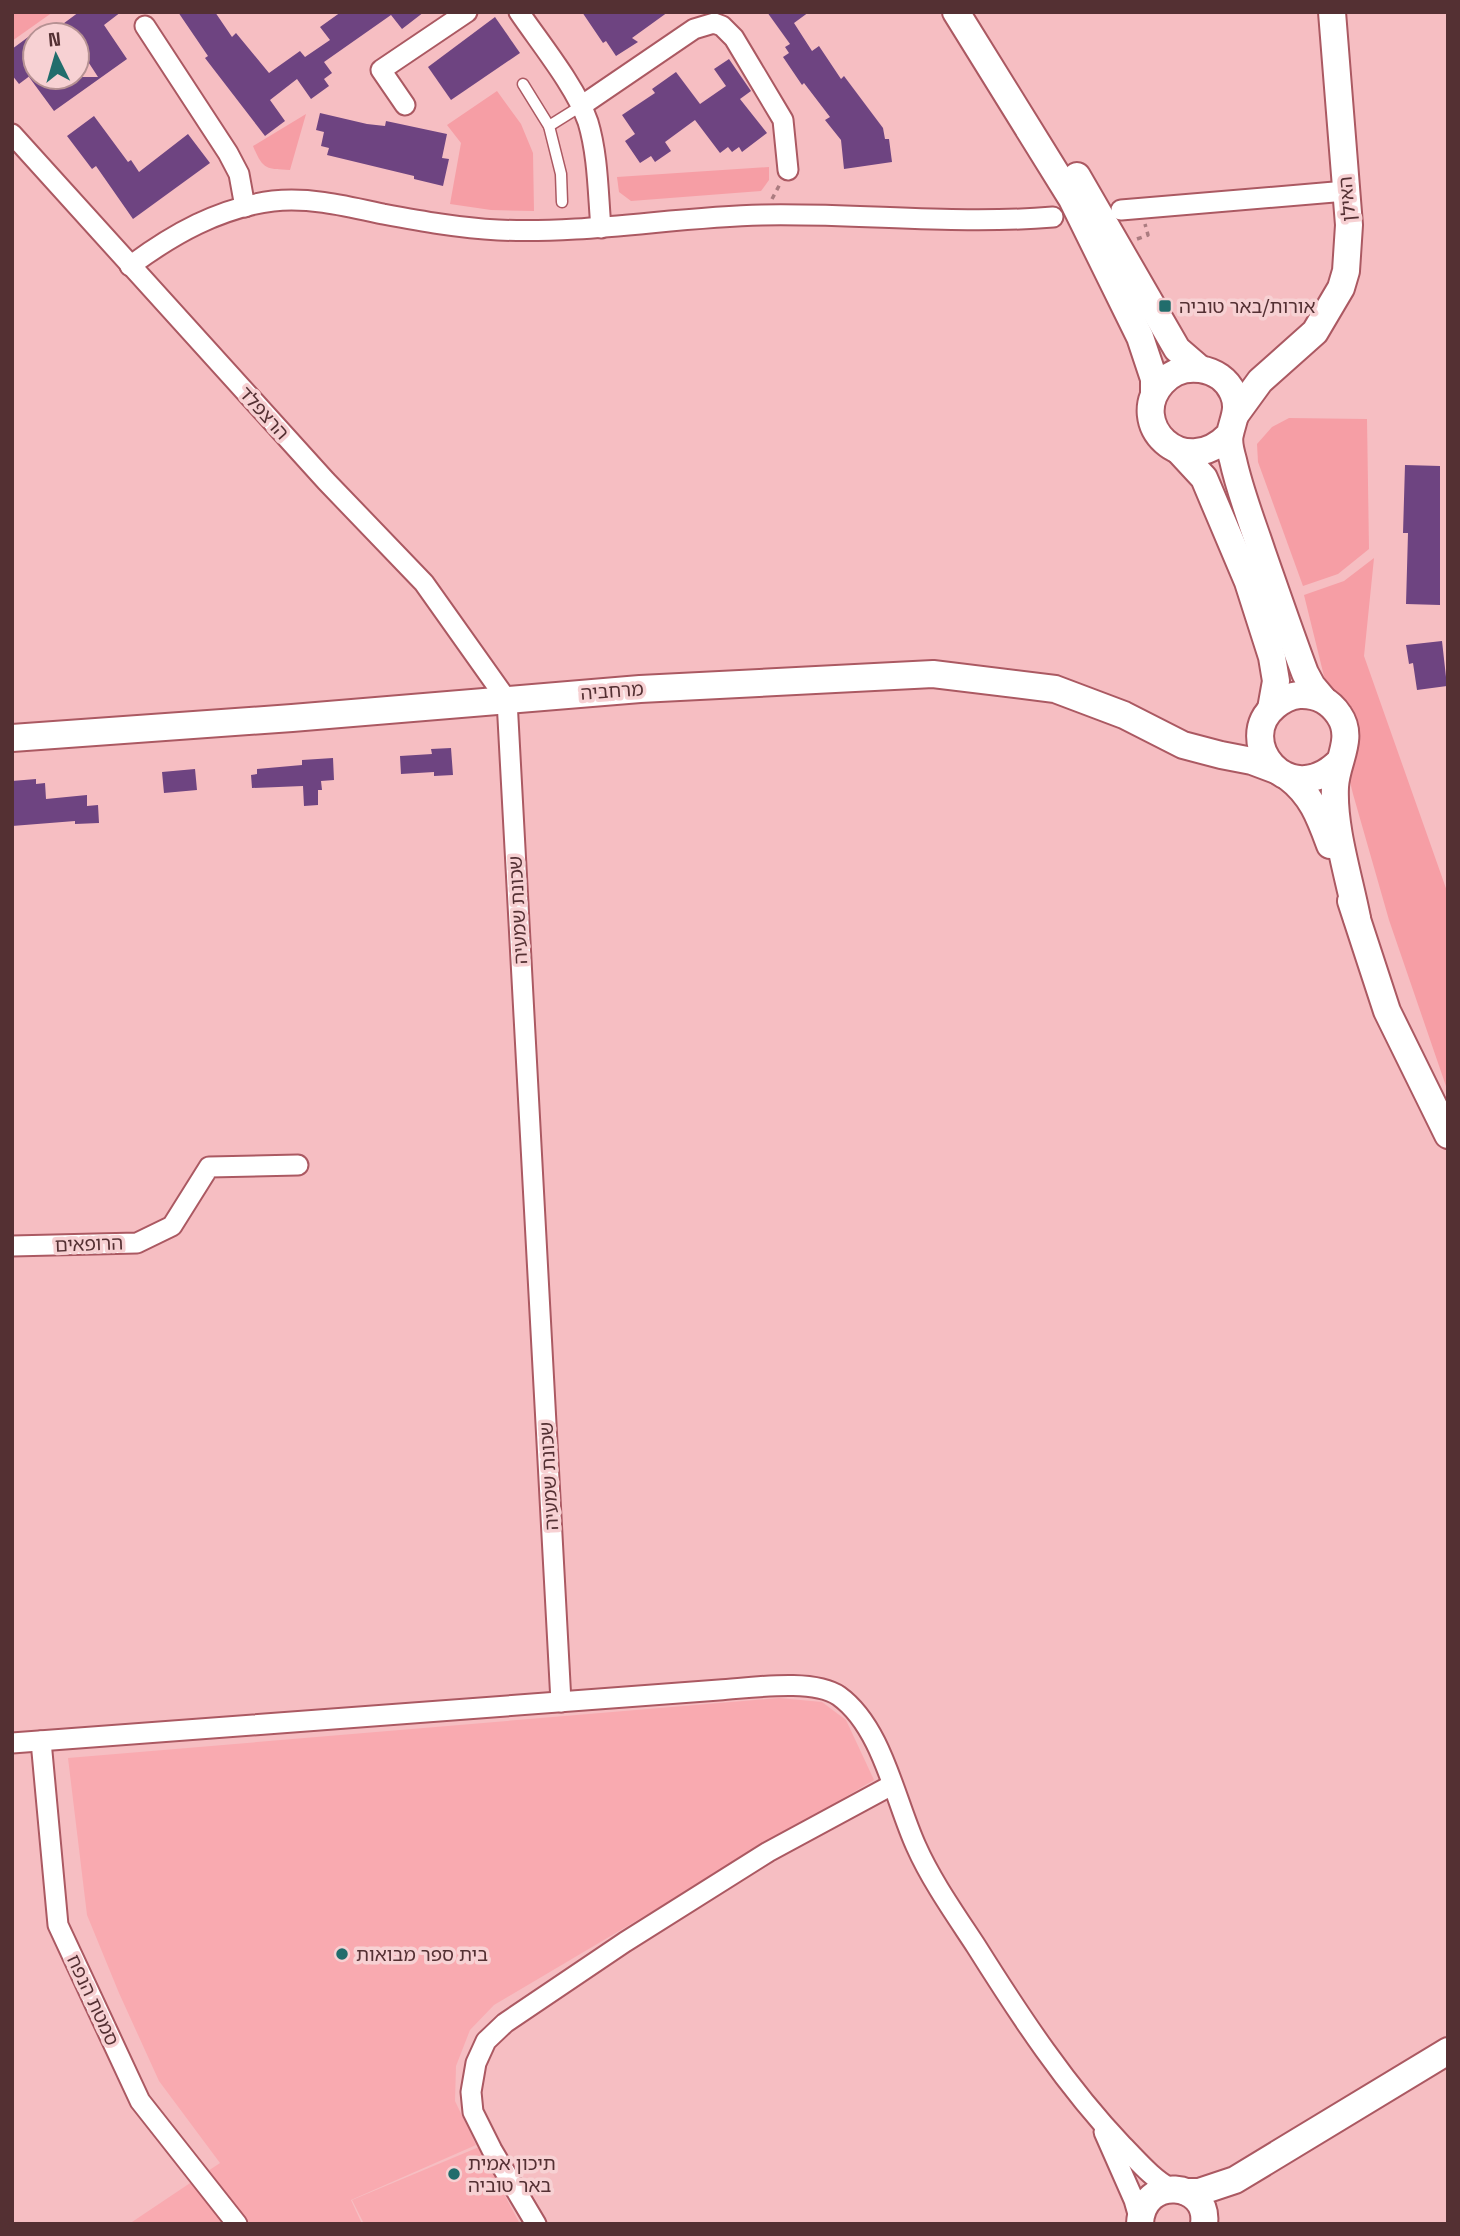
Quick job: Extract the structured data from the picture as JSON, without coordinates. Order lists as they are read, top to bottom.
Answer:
{
  "streets": {
    "main road": ["האילן", "מרחביה"],
    "street": [
      "הרצפלד",
      "שכונת שמעיה",
      "הרופאים",
      "סמטת הנפח"
    ]
  },
  "crossings": [
    ["הרצפלד", "מרחביה"],
    ["הרצפלד", "שכונת שמעיה"],
    ["מרחביה", "שכונת שמעיה"]
  ],
  "places": {
    "transit": ["אורות/באר טוביה"],
    "other": ["בית ספר מבואות", "תיכון אמית באר טוביה"]
  },
  "north": "top"
}
